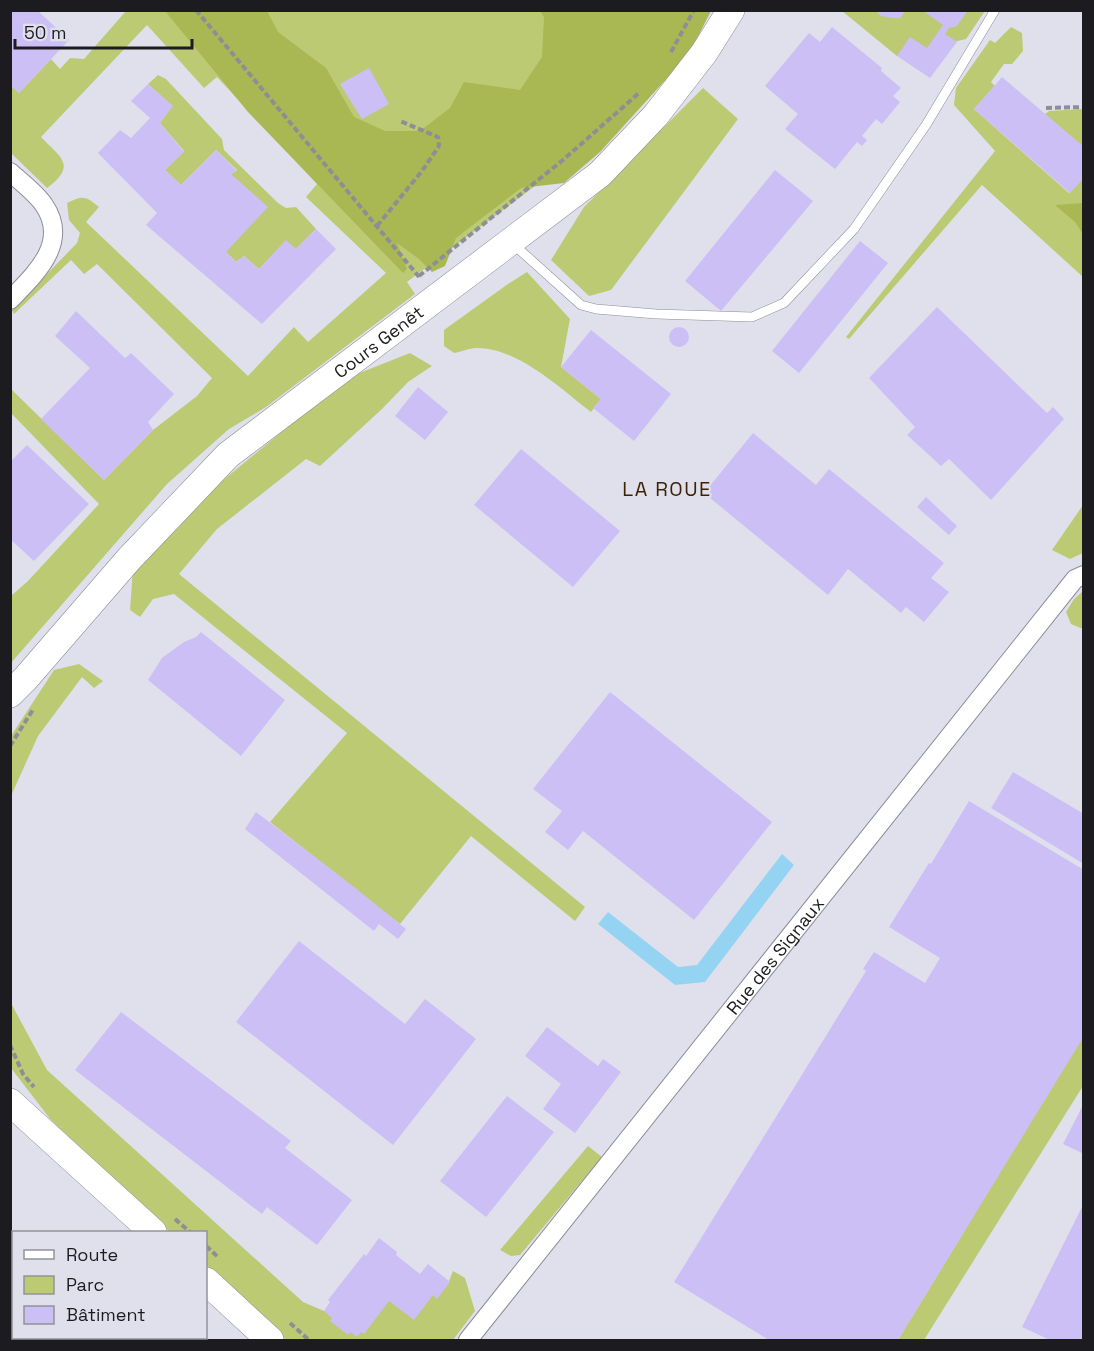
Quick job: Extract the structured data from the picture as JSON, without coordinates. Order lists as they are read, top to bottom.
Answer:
{
  "streets": {
    "main road": ["Cours Genêt"],
    "street": ["Rue des Signaux"]
  },
  "districts": ["LA ROUE"],
  "legend": ["Route", "Parc", "Bâtiment"],
  "scale_bar": "50 m"
}
